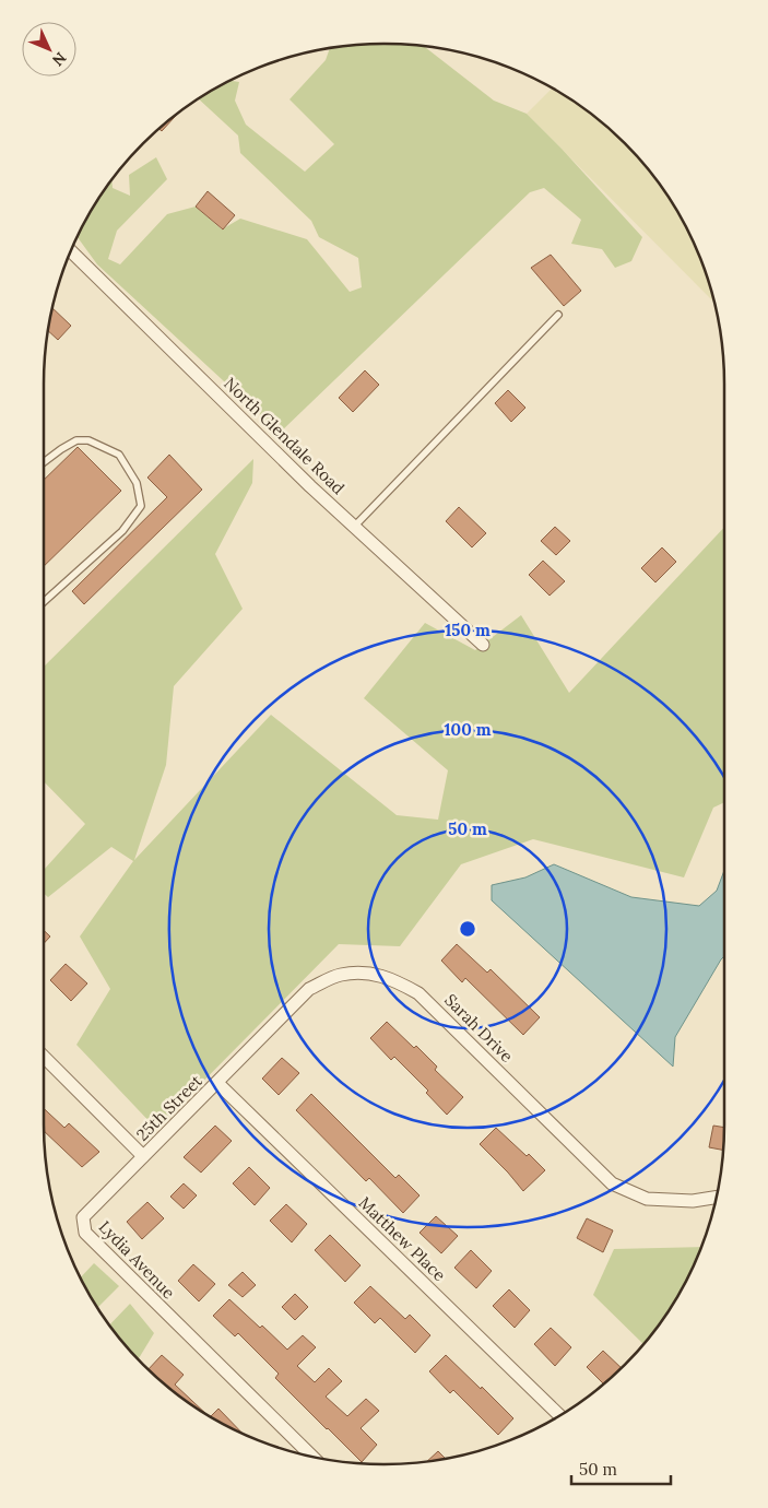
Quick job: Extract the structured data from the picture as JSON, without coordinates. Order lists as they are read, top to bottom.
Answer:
{
  "streets": {
    "street": [
      "North Glendale Road",
      "Sarah Drive",
      "25th Street",
      "Matthew Place",
      "Lydia Avenue"
    ]
  },
  "crossings": [
    ["Sarah Drive", "25th Street"],
    ["Sarah Drive", "Matthew Place"],
    ["25th Street", "Matthew Place"],
    ["25th Street", "Lydia Avenue"]
  ],
  "scale_bar": "50 m",
  "north": "bottom right",
  "rings": ["150 m", "100 m", "50 m"]
}
